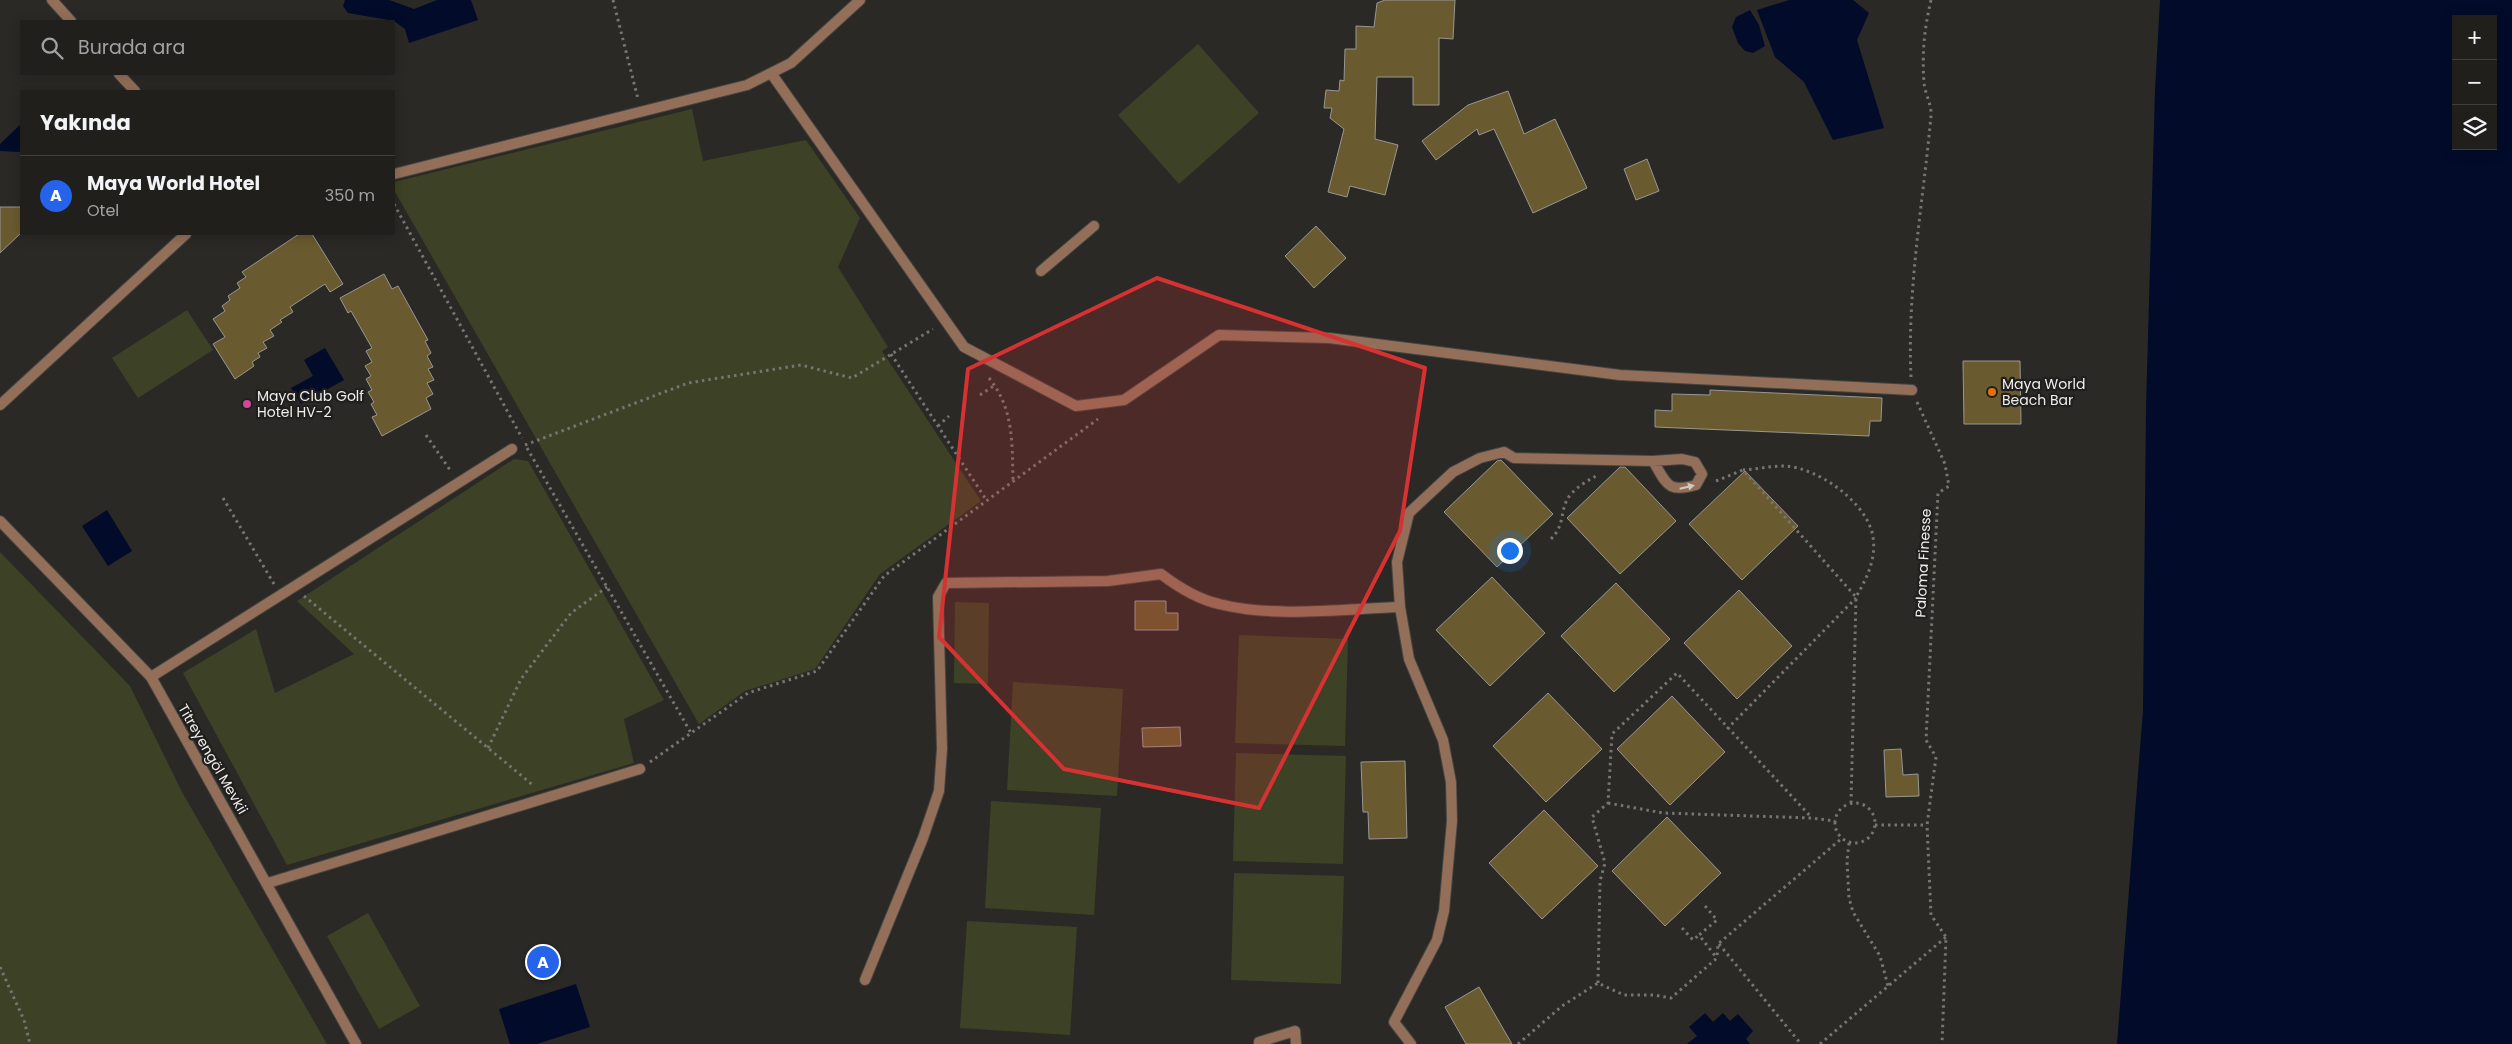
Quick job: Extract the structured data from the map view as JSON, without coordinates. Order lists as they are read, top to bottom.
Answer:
{
  "streets": {
    "street": ["Titreyengöl Mevkii"],
    "path": ["Paloma Finesse"]
  },
  "places": ["Maya World Beach Bar", "Maya Club Golf Hotel HV-2"],
  "page": {
    "map_buttons": ["+", "−"],
    "search": "Burada ara",
    "heading": "Yakında",
    "list": [
      {
        "mark": "A",
        "name": "Maya World Hotel",
        "note": "Otel",
        "value": "350 m"
      }
    ],
    "pins": "A"
  }
}
